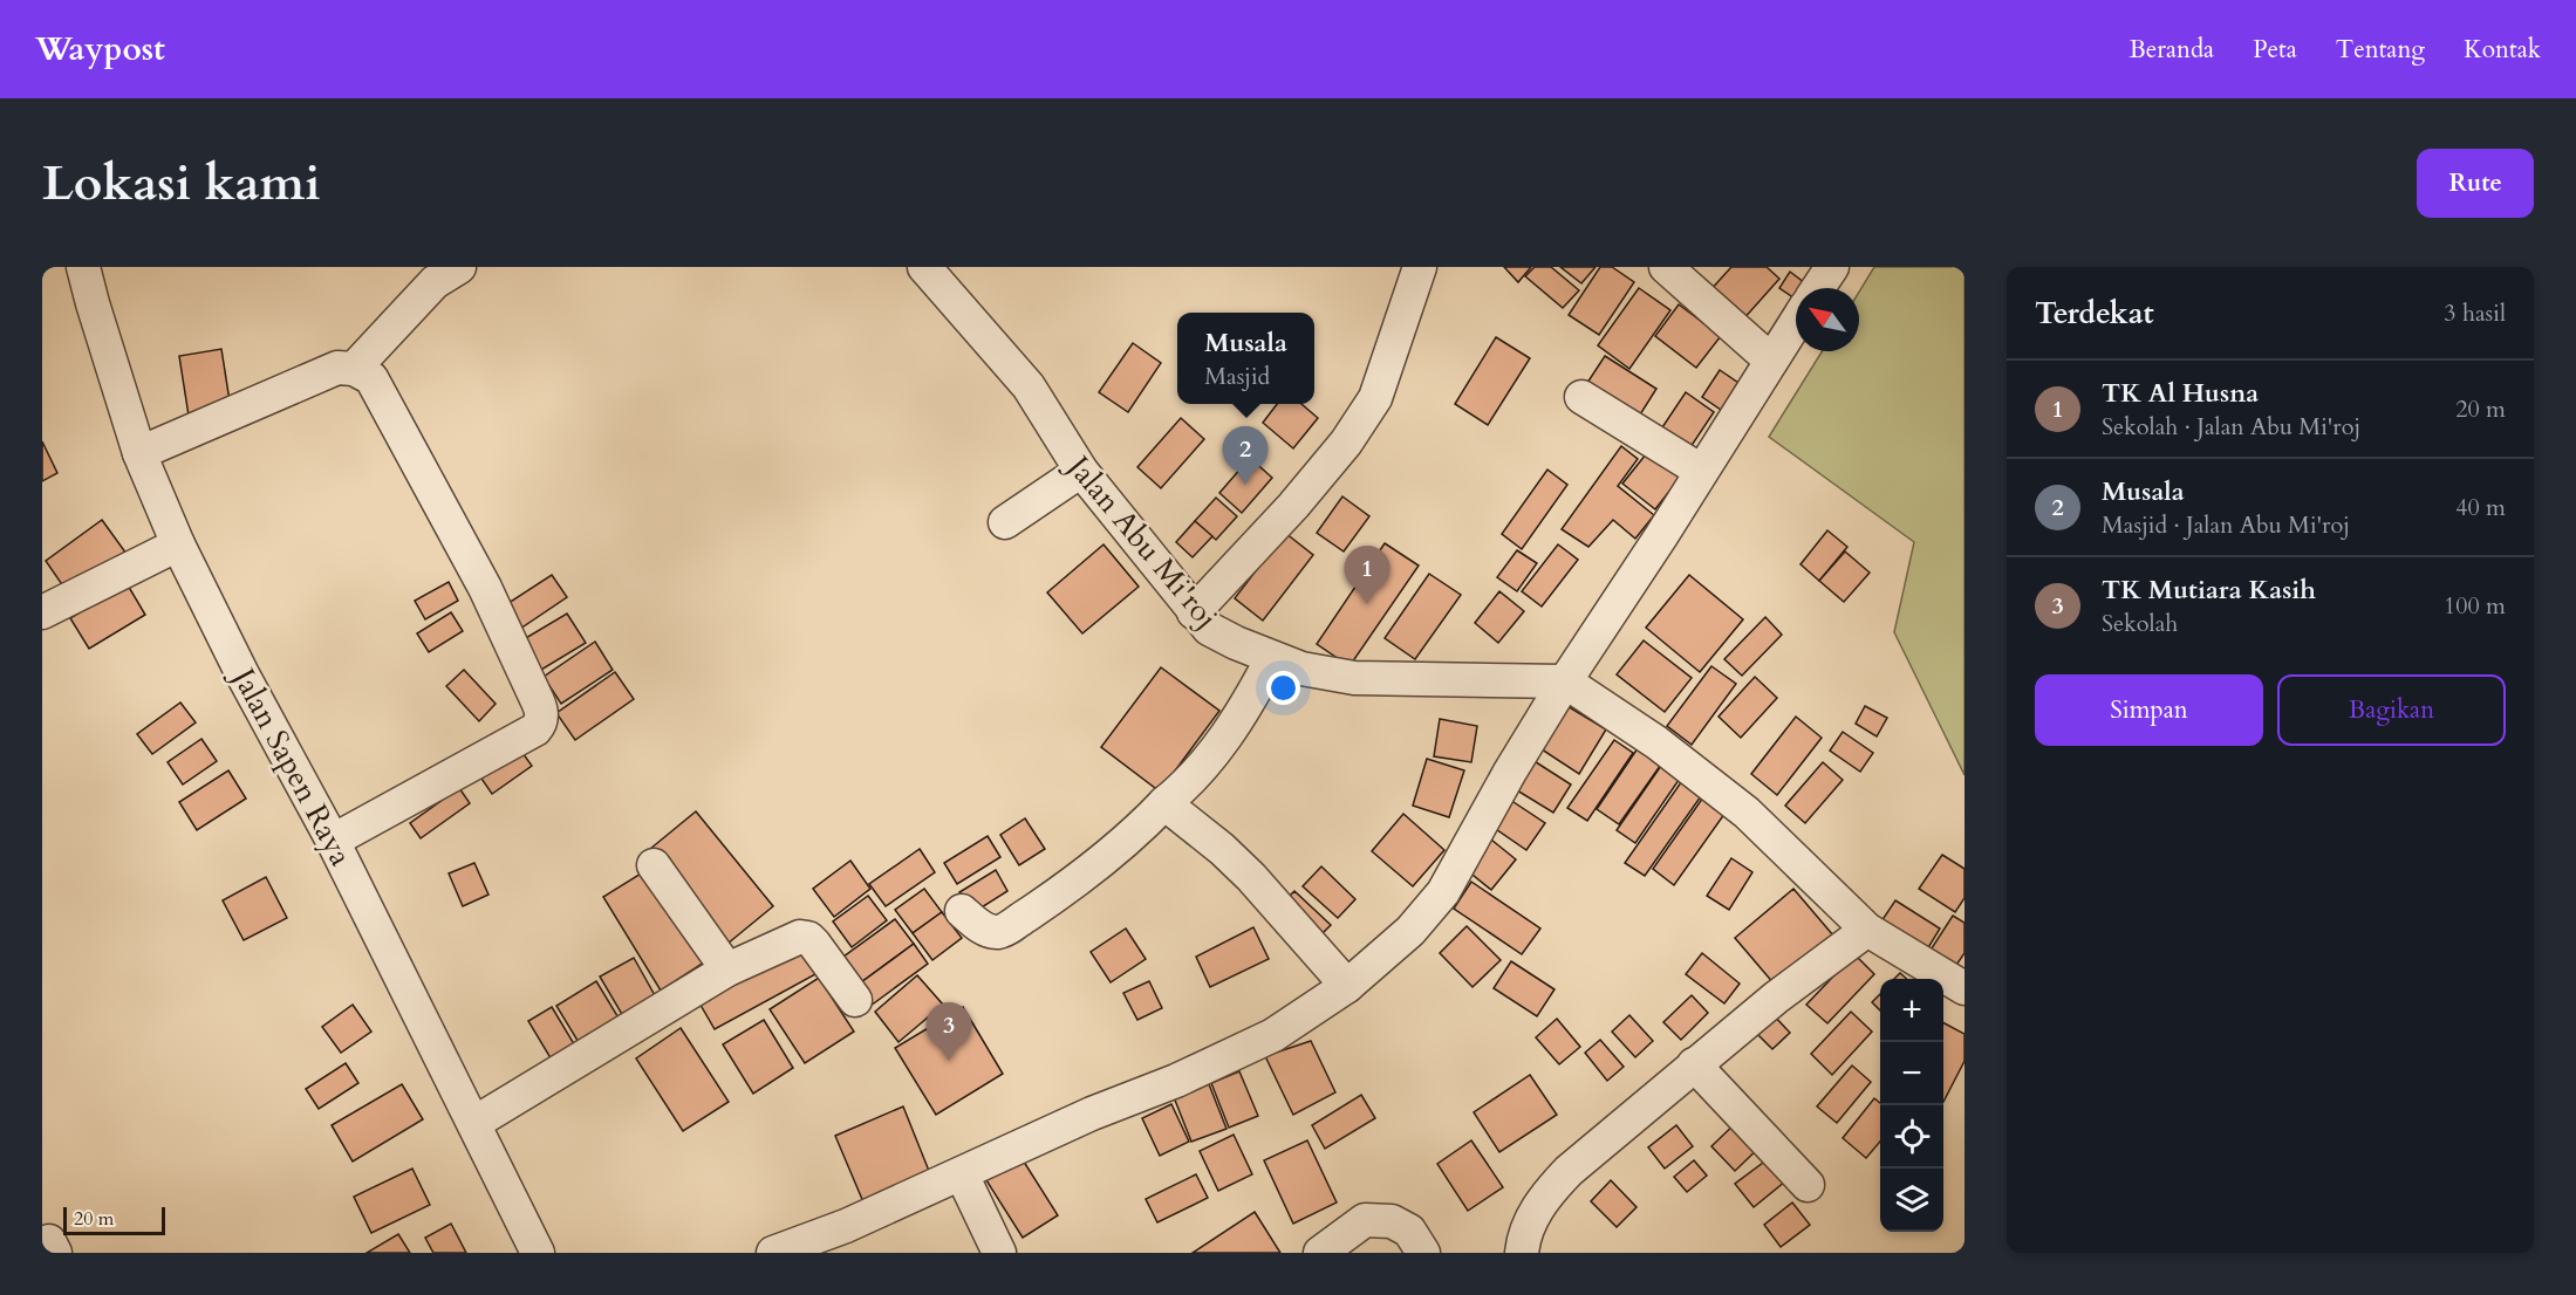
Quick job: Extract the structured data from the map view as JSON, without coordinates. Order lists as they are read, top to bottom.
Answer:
{
  "streets": {
    "street": ["Jalan Abu Mi'roj", "Jalan Sapen Raya"]
  },
  "scale_bar": "20 m",
  "north": "top left",
  "page": {
    "header": "Waypost",
    "nav": [
      "Beranda",
      "Peta",
      "Tentang",
      "Kontak"
    ],
    "buttons": [
      "Rute",
      ["Simpan", "Bagikan"]
    ],
    "title": "Lokasi kami",
    "heading": ["Terdekat", "3 hasil"],
    "popup": ["Musala", "Masjid"],
    "list": [
      {
        "mark": "1",
        "name": "TK Al Husna",
        "note": "Sekolah · Jalan Abu Mi'roj",
        "value": "20 m"
      },
      {
        "mark": "2",
        "name": "Musala",
        "note": "Masjid · Jalan Abu Mi'roj",
        "value": "40 m"
      },
      {
        "mark": "3",
        "name": "TK Mutiara Kasih",
        "note": "Sekolah",
        "value": "100 m"
      }
    ],
    "pins": ["2", "1", "3"],
    "map_buttons": ["+", "−"],
    "scale": "20 m"
  }
}
